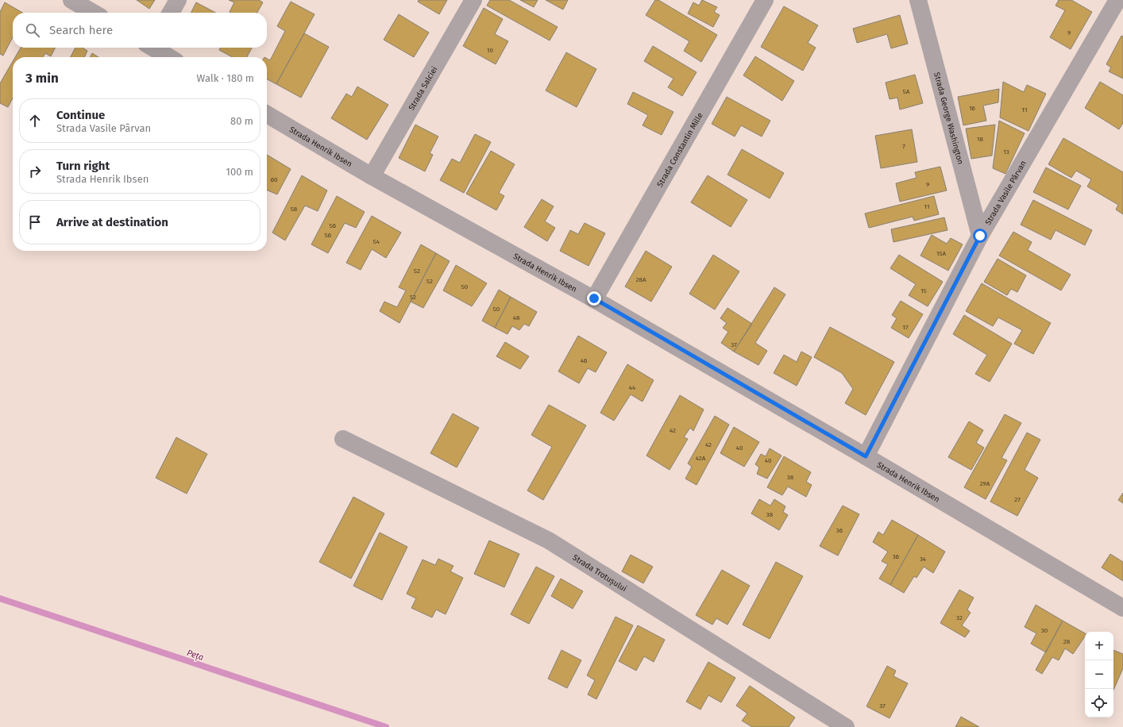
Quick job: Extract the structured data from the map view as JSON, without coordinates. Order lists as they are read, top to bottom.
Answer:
{
  "streets": {
    "street": [
      "Strada Salciei",
      "Strada George Washington",
      "Strada Henrik Ibsen",
      "Strada Constantin Mille",
      "Strada Vasile Pârvan",
      "Strada Trotușului"
    ]
  },
  "crossings": [
    ["Strada Salciei", "Strada Henrik Ibsen"],
    ["Strada George Washington", "Strada Vasile Pârvan"],
    ["Strada Henrik Ibsen", "Strada Constantin Mille"],
    ["Strada Henrik Ibsen", "Strada Vasile Pârvan"]
  ],
  "water": ["Peța"],
  "house_numbers": [
    "9",
    "10",
    "5A",
    "16",
    "11",
    "18",
    "7",
    "13",
    "60",
    "9",
    "11",
    "58",
    "56",
    "56",
    "54",
    "15A",
    "52",
    "28A",
    "52",
    "50",
    "15",
    "52",
    "50",
    "48",
    "17",
    "37",
    "46",
    "44",
    "42",
    "42",
    "40",
    "42A",
    "40",
    "38",
    "29A",
    "27",
    "38",
    "36",
    "36",
    "34",
    "32",
    "30",
    "28",
    "37"
  ],
  "page": {
    "search": "Search here",
    "heading": ["3 min", "Walk · 180 m"],
    "list": [
      ["Continue", "Strada Vasile Pârvan", "80 m"],
      ["Turn right", "Strada Henrik Ibsen", "100 m"],
      "Arrive at destination"
    ],
    "map_buttons": ["+", "−"]
  }
}
